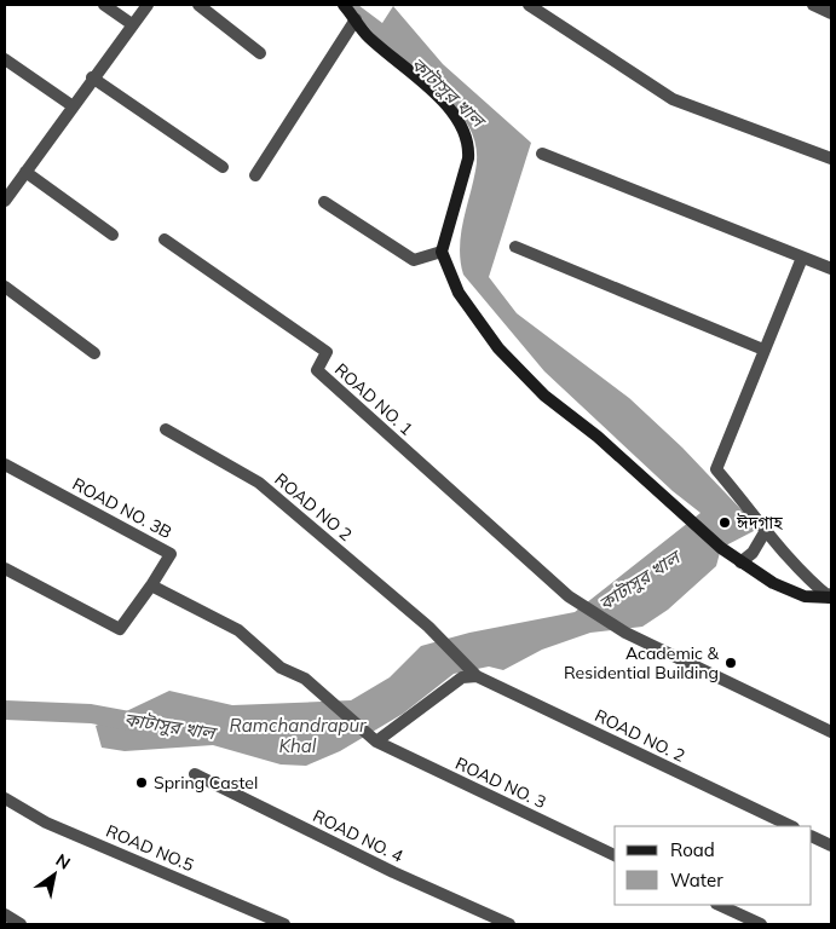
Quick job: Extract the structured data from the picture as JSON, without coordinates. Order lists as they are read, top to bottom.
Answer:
{
  "streets": {
    "street": [
      "ROAD NO. 1",
      "ROAD NO 2",
      "ROAD NO. 3B",
      "ROAD NO. 2",
      "ROAD NO. 3",
      "ROAD NO. 4",
      "ROAD NO.5"
    ]
  },
  "crossings": [
    ["ROAD NO 2", "ROAD NO. 2"],
    ["ROAD NO. 3B", "ROAD NO. 3"]
  ],
  "water": ["কাটাসুর খাল", "Ramchandrapur Khal"],
  "places": ["ঈদগাহ", "Academic & Residential Building", "Spring Castel"],
  "legend": ["Road", "Water"],
  "north": "top right"
}
